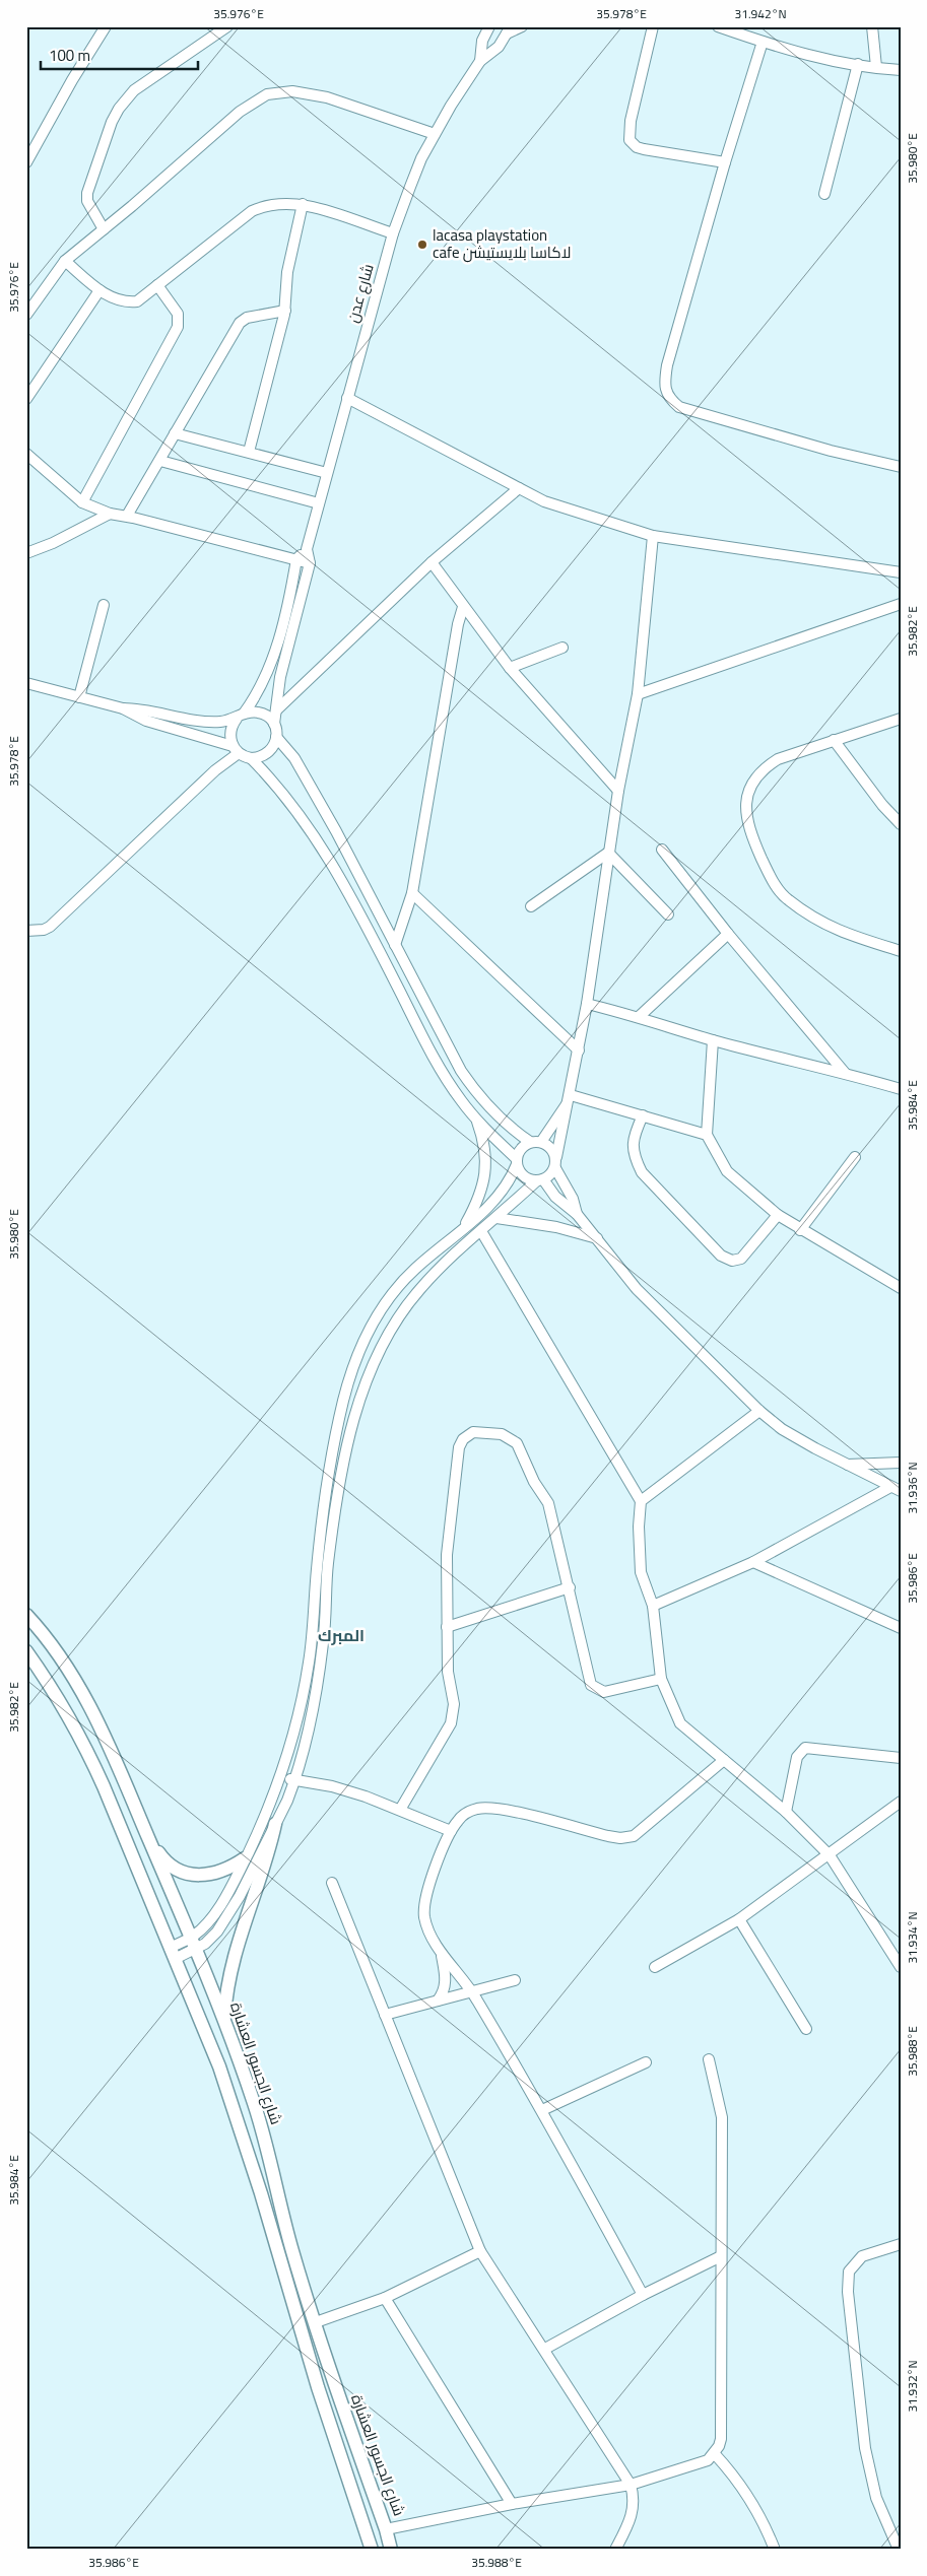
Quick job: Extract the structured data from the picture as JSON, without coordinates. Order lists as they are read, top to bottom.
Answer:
{
  "streets": {
    "main road": ["شارع الجسور العشارة"],
    "street": ["شارع عدن"]
  },
  "districts": ["المبرك"],
  "places": ["lacasa playstation cafe لاكاسا بلايستيشن"],
  "scale_bar": "100 m",
  "coordinates": [
    "35.976°E",
    "35.978°E",
    "31.942°N",
    "35.980°E",
    "35.982°E",
    "35.984°E",
    "31.936°N",
    "35.986°E",
    "31.934°N",
    "35.988°E",
    "31.932°N"
  ]
}
